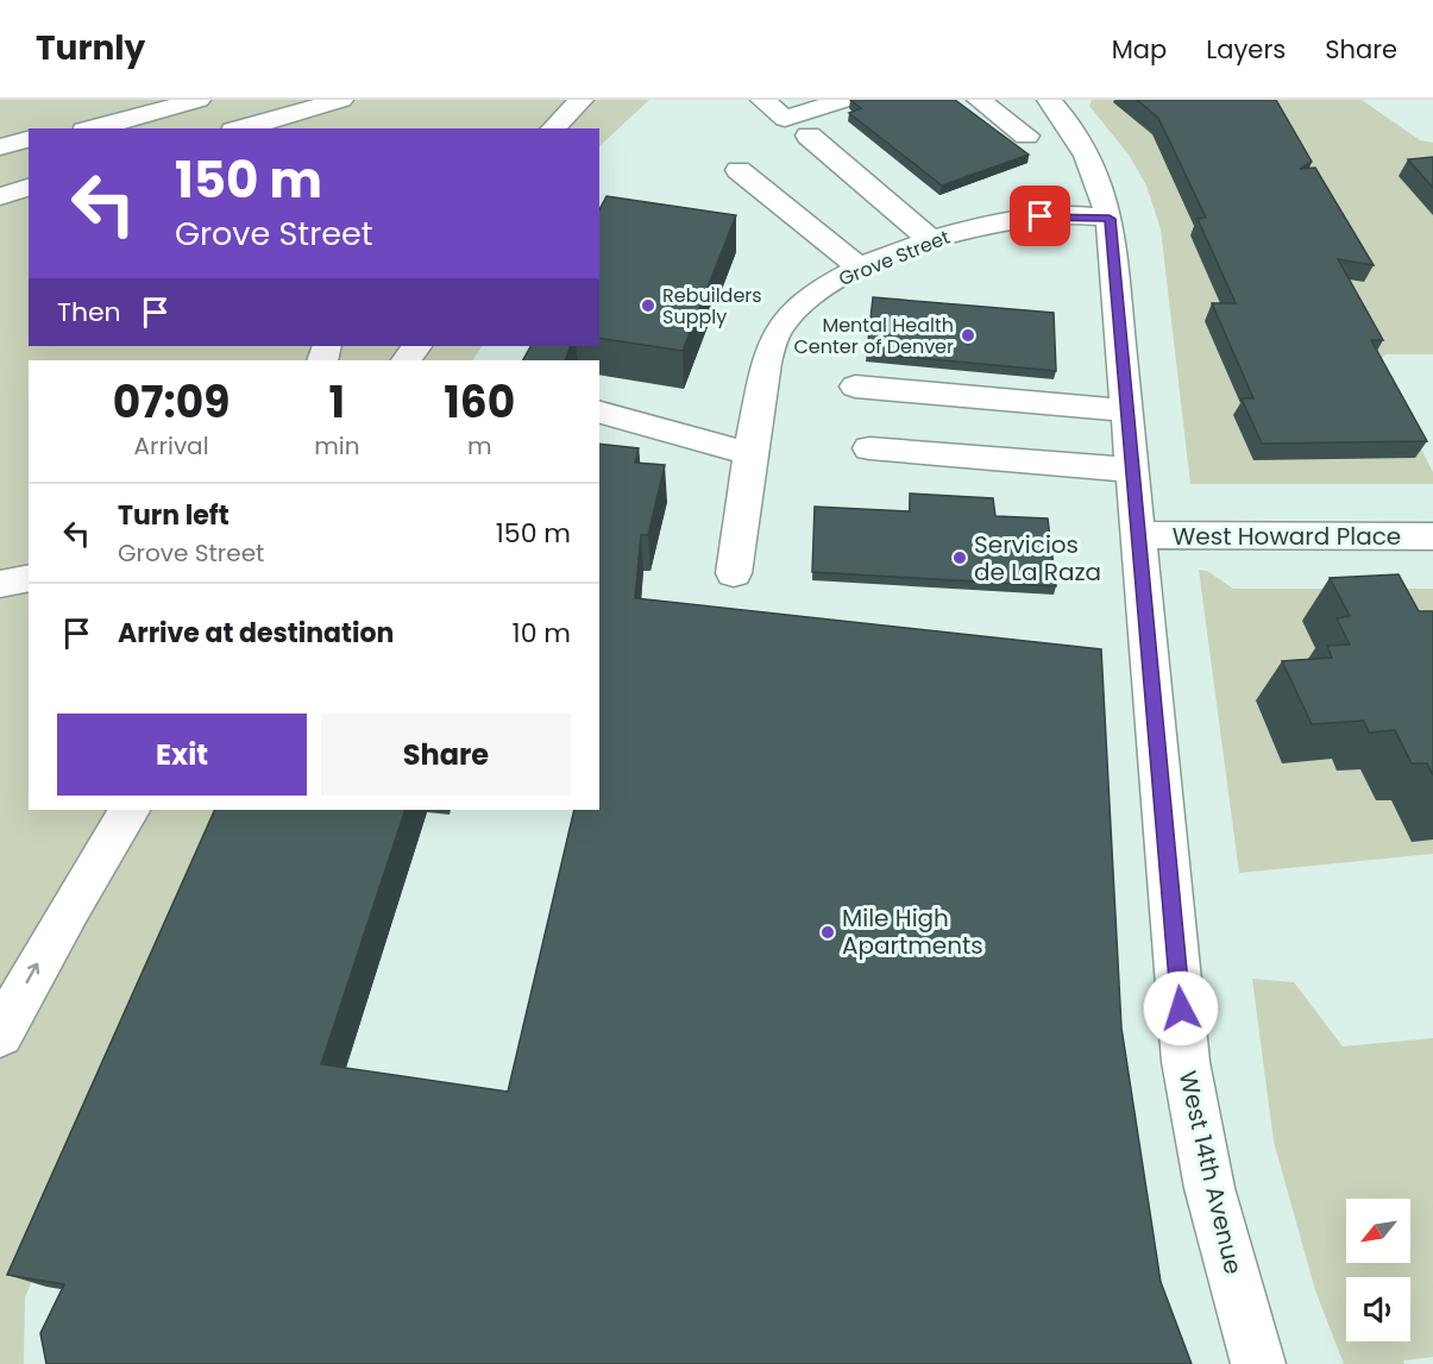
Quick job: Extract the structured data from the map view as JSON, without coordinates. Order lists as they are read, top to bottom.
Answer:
{
  "streets": {
    "street": ["Grove Street", "West Howard Place", "West 14th Avenue"]
  },
  "crossings": [
    ["Grove Street", "West 14th Avenue"],
    ["West Howard Place", "West 14th Avenue"]
  ],
  "places": [
    "Rebuilders Supply",
    "Mental Health Center of Denver",
    "Servicios de La Raza",
    "Mile High Apartments"
  ],
  "north": "bottom left",
  "page": {
    "header": "Turnly",
    "nav": ["Map", "Layers", "Share"],
    "turn": ["150 m", "Grove Street"],
    "then": "Then",
    "eta": [
      "07:09",
      "Arrival",
      "1",
      "min",
      "160",
      "m"
    ],
    "list": [
      {
        "name": "Turn left",
        "note": "Grove Street",
        "value": "150 m"
      },
      {
        "name": "Arrive at destination",
        "value": "10 m"
      }
    ],
    "buttons": ["Exit", "Share"]
  }
}
